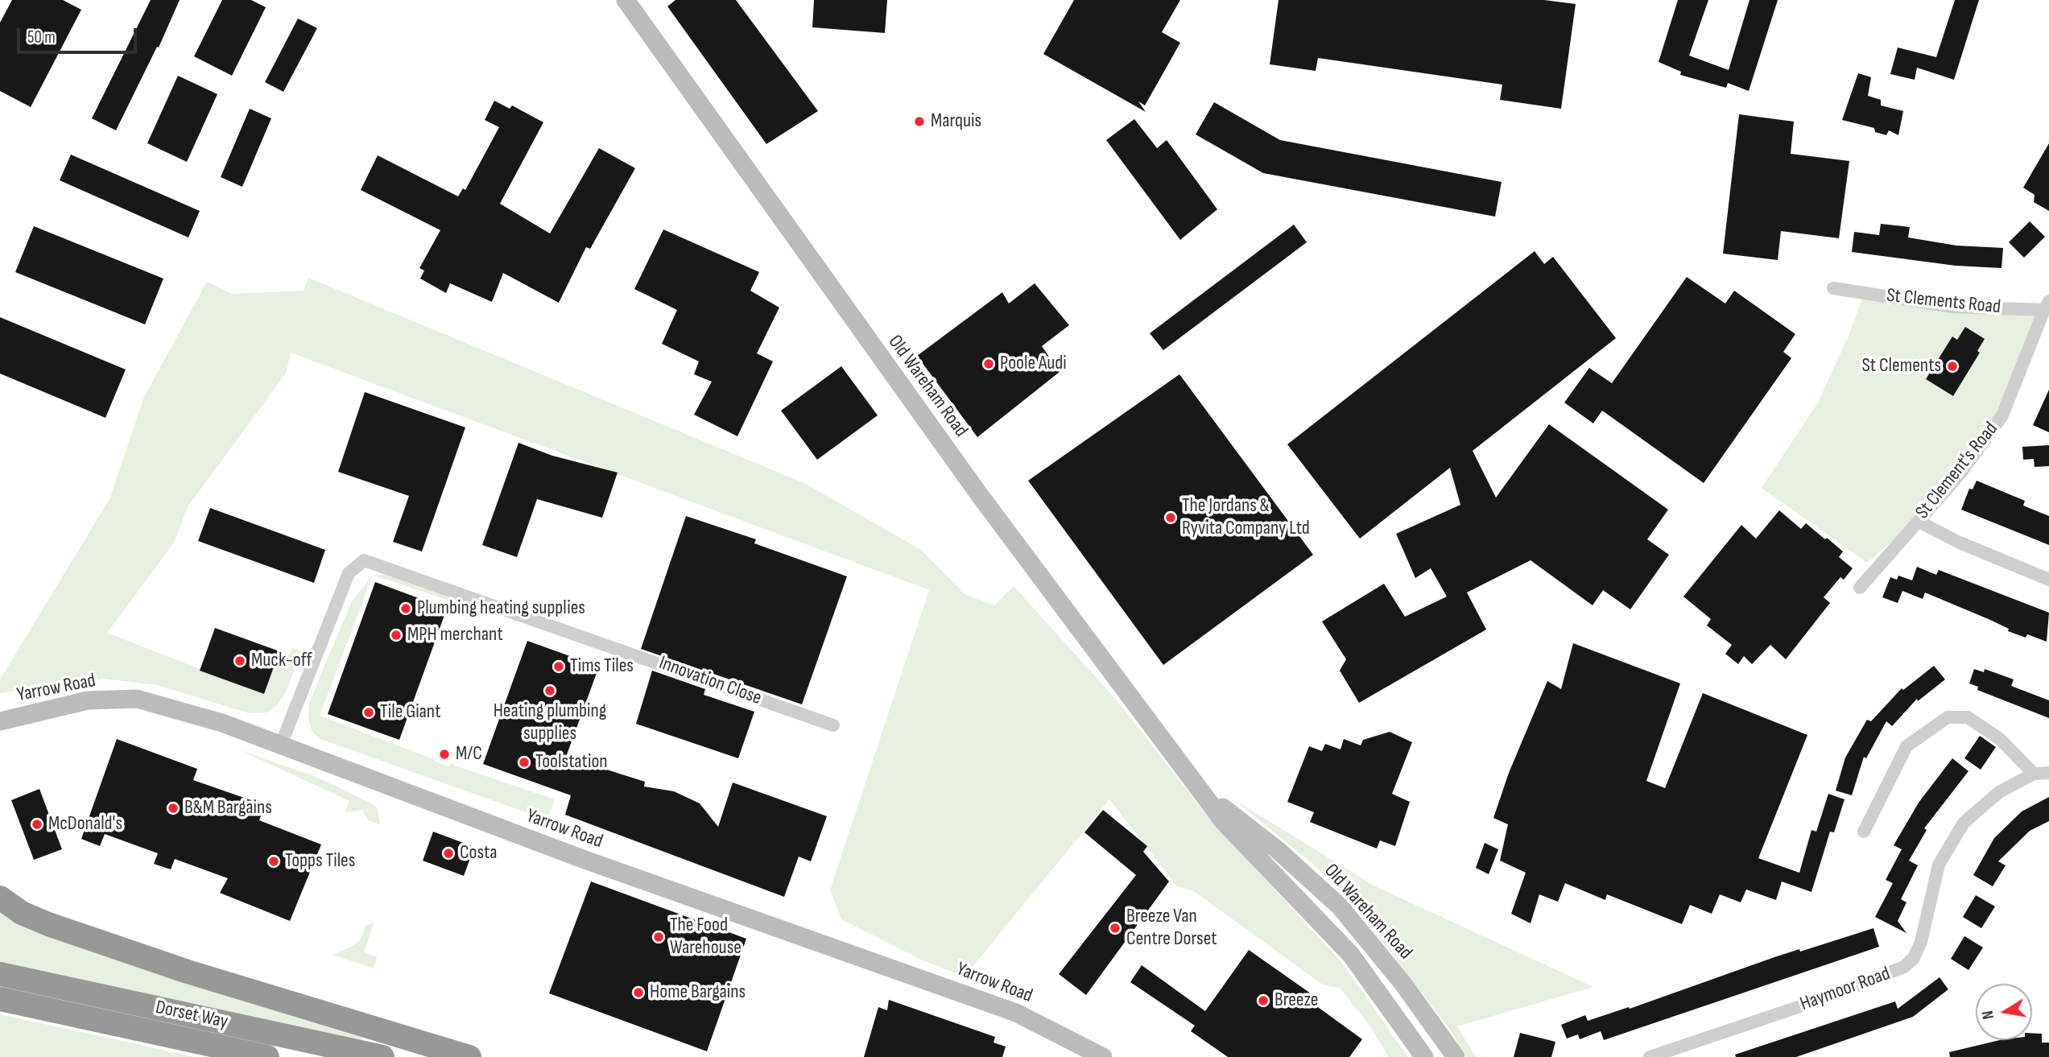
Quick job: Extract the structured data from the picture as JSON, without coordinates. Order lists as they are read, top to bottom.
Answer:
{
  "streets": {
    "highway": ["Dorset Way"],
    "street": [
      "St Clements Road",
      "Old Wareham Road",
      "St Clement's Road",
      "Innovation Close",
      "Yarrow Road",
      "Haymoor Road"
    ]
  },
  "crossings": [
    ["St Clements Road", "St Clement's Road"],
    ["Innovation Close", "Yarrow Road"]
  ],
  "places": [
    "Marquis",
    "Poole Audi",
    "St Clements",
    "The Jordans & Ryvita Company Ltd",
    "Plumbing heating supplies",
    "MPH merchant",
    "Muck-off",
    "Tims Tiles",
    "Heating plumbing supplies",
    "Tile Giant",
    "M/C",
    "Toolstation",
    "B&M Bargains",
    "McDonald's",
    "Costa",
    "Topps Tiles",
    "Breeze Van Centre Dorset",
    "The Food Warehouse",
    "Home Bargains",
    "Breeze"
  ],
  "scale_bar": "50 m",
  "north": "left"
}
